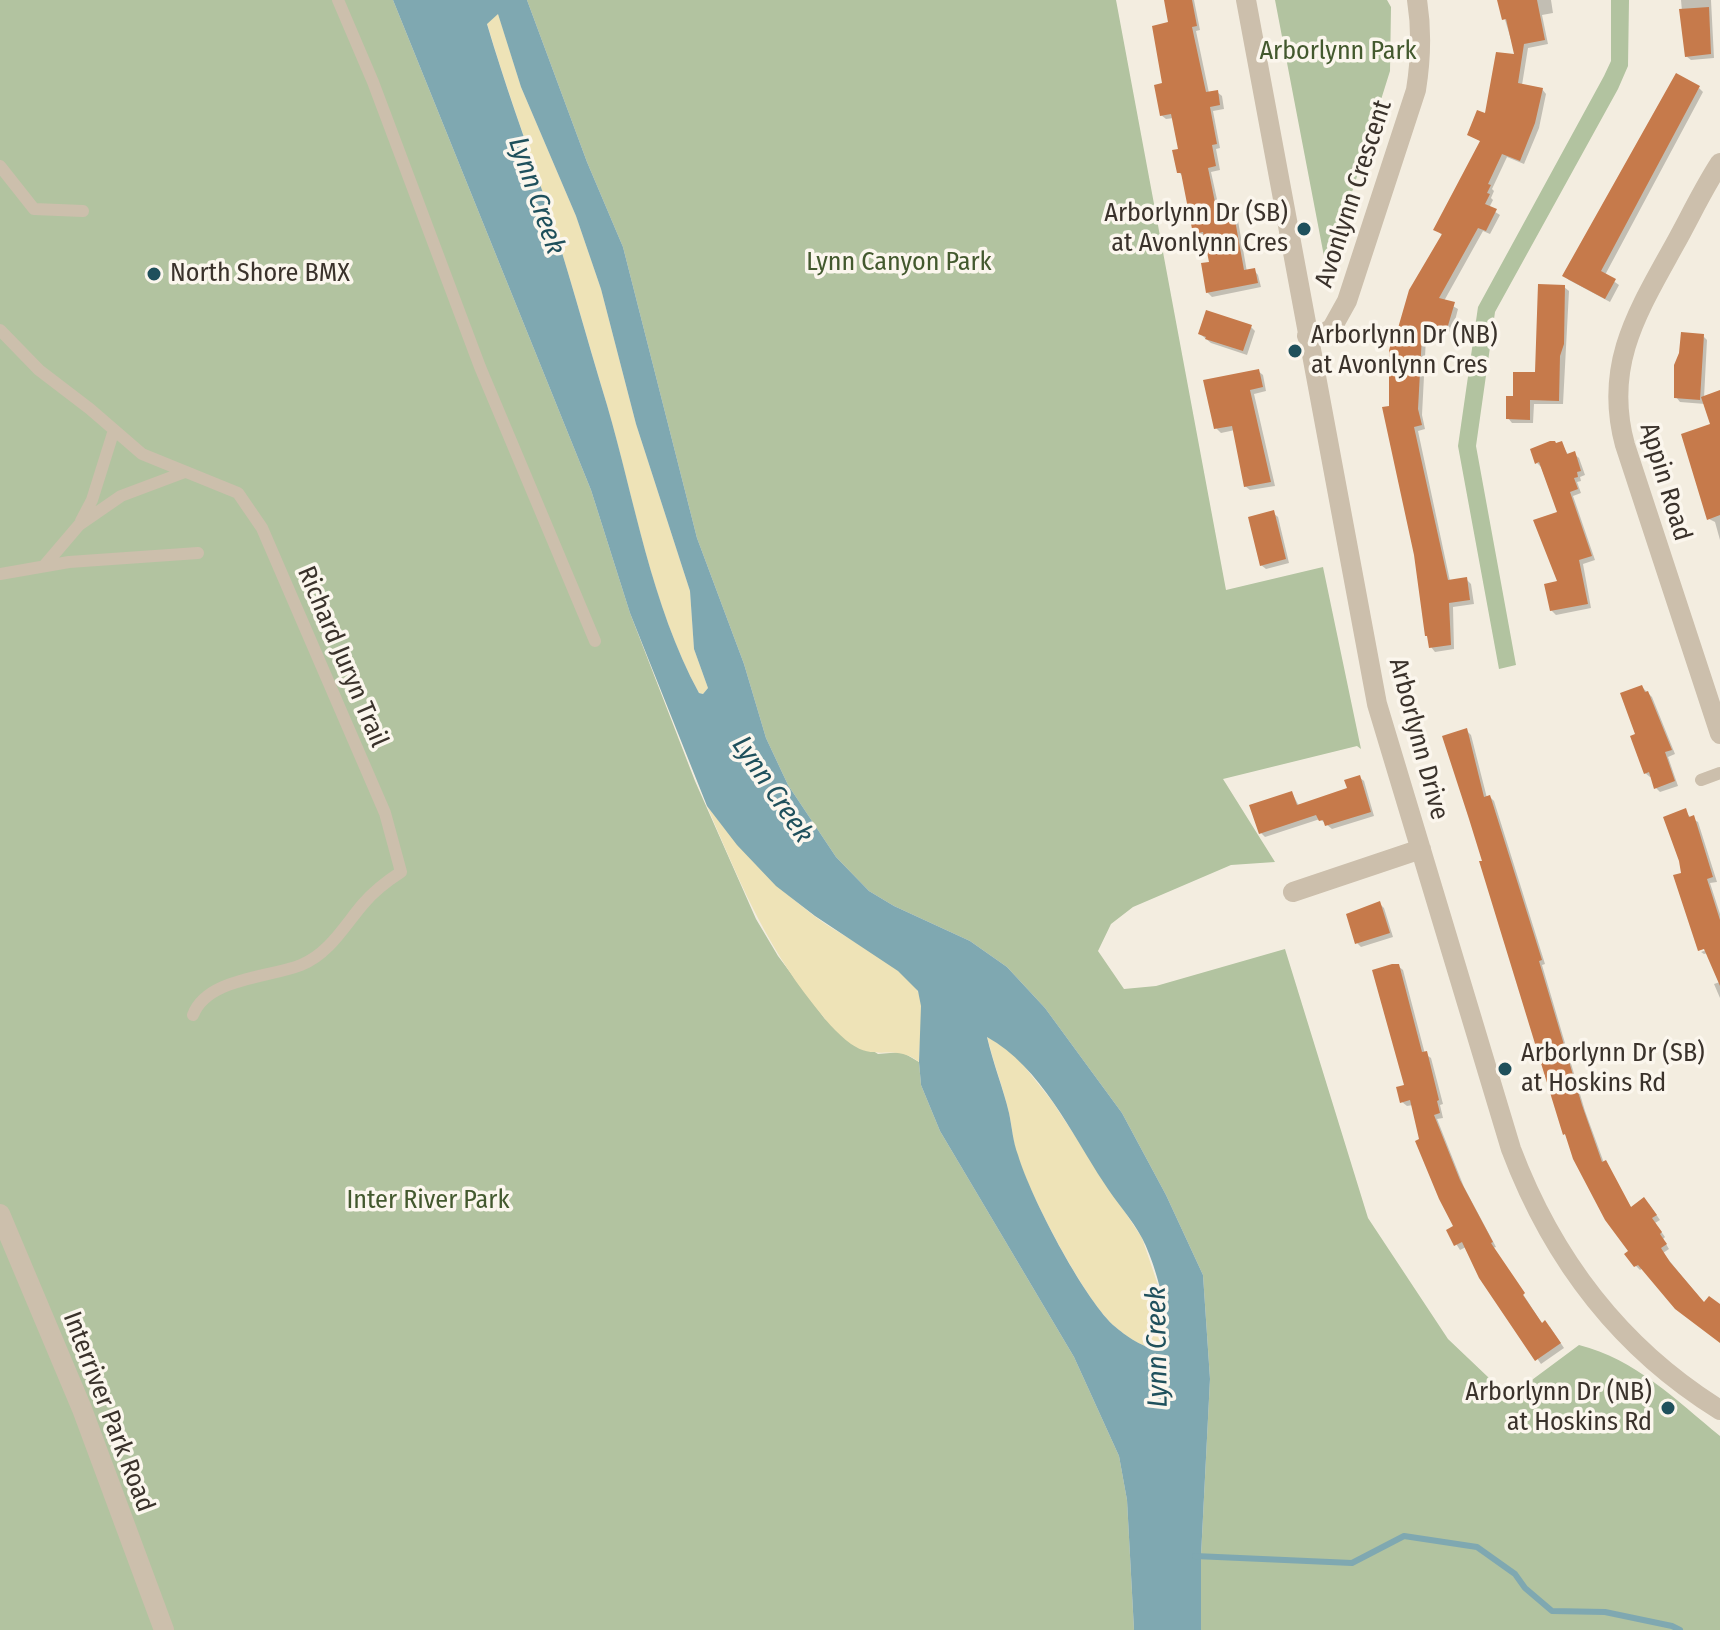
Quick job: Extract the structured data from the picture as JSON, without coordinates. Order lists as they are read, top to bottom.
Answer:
{
  "streets": {
    "street": [
      "Avonlynn Crescent",
      "Appin Road",
      "Arborlynn Drive",
      "Interriver Park Road"
    ],
    "lane": ["Richard Juryn Trail"]
  },
  "crossings": [
    ["Avonlynn Crescent", "Arborlynn Drive"]
  ],
  "water": ["Lynn Creek"],
  "parks": ["Arborlynn Park", "Lynn Canyon Park", "Inter River Park"],
  "places": [
    "Arborlynn Dr (SB) at Avonlynn Cres",
    "North Shore BMX",
    "Arborlynn Dr (NB) at Avonlynn Cres",
    "Arborlynn Dr (SB) at Hoskins Rd",
    "Arborlynn Dr (NB) at Hoskins Rd"
  ]
}
